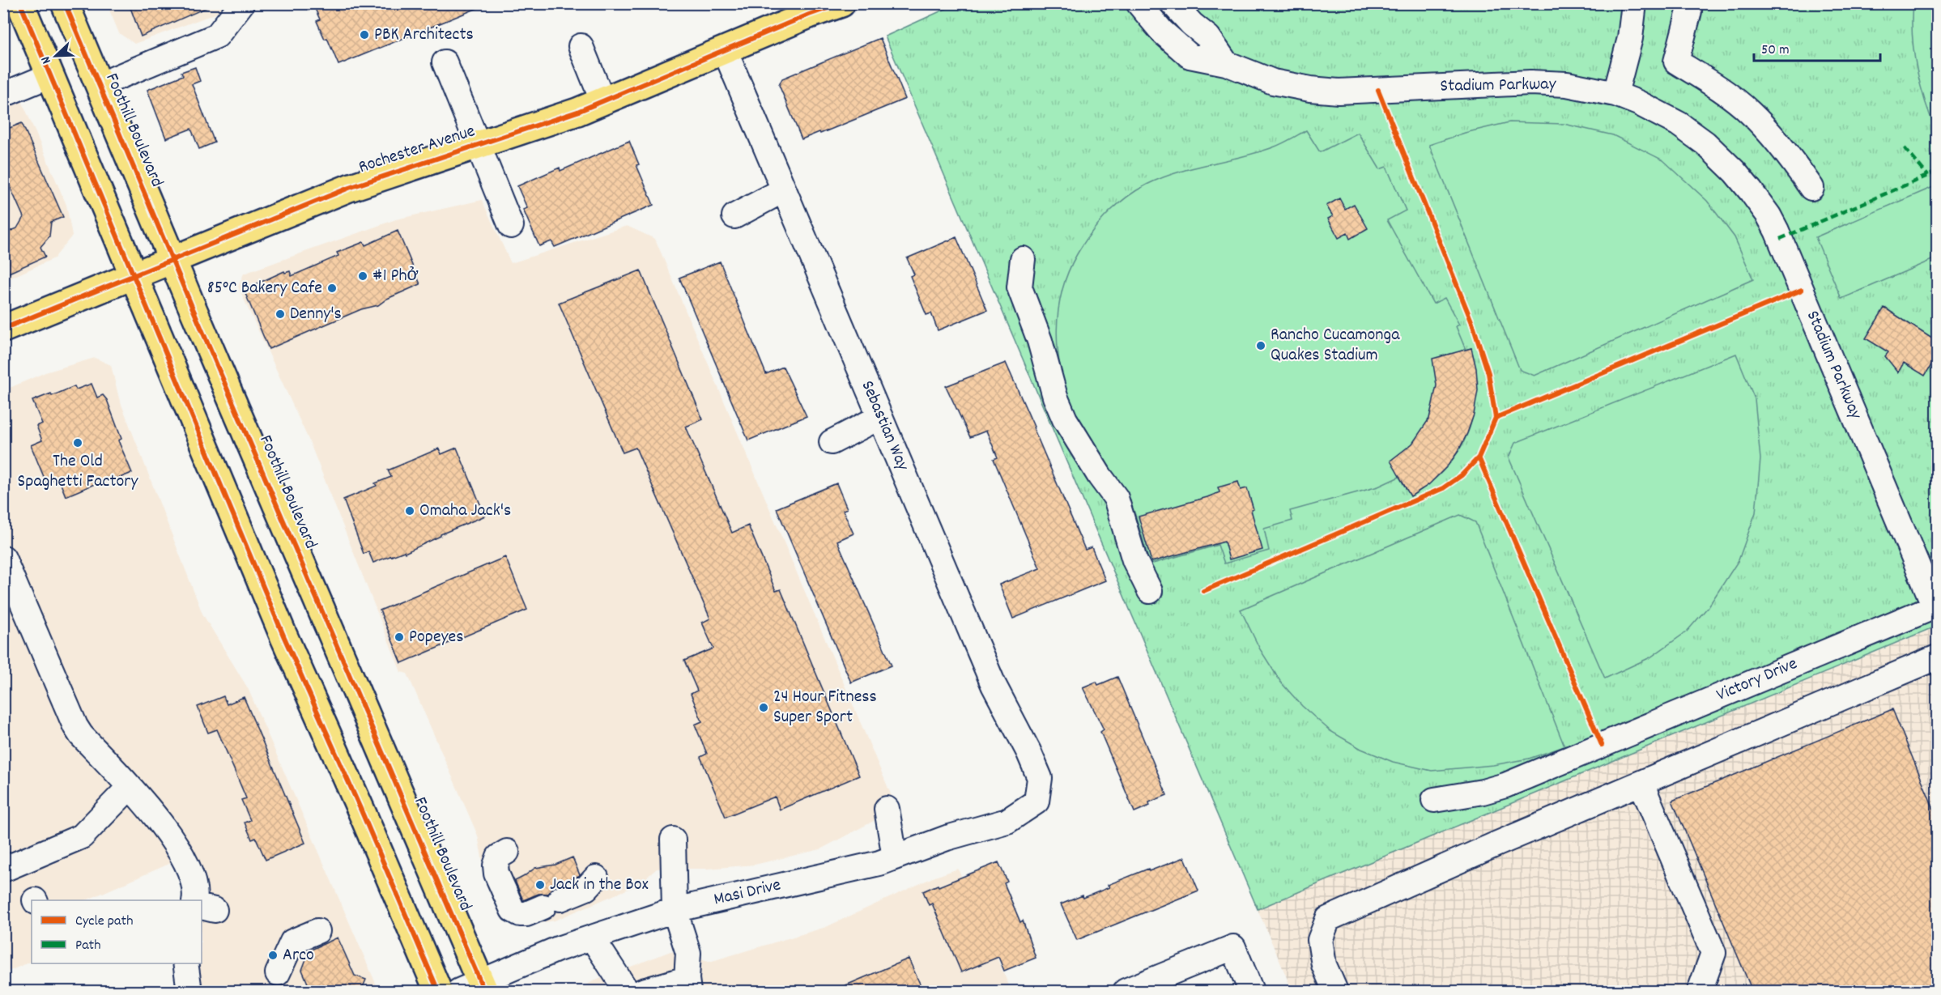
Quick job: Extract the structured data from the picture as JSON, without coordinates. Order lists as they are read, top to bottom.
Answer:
{
  "streets": {
    "main road": ["Foothill Boulevard", "Rochester Avenue"],
    "street": [
      "Stadium Parkway",
      "Sebastian Way",
      "Victory Drive",
      "Masi Drive"
    ]
  },
  "crossings": [
    ["Stadium Parkway", "Victory Drive"],
    ["Foothill Boulevard", "Rochester Avenue"],
    ["Foothill Boulevard", "Masi Drive"],
    ["Rochester Avenue", "Sebastian Way"],
    ["Sebastian Way", "Masi Drive"]
  ],
  "places": [
    "PBK Architects",
    "#1 Phở",
    "85°C Bakery Cafe",
    "Denny's",
    "Rancho Cucamonga Quakes Stadium",
    "The Old Spaghetti Factory",
    "Omaha Jack's",
    "Popeyes",
    "24 Hour Fitness Super Sport",
    "Jack in the Box",
    "Arco"
  ],
  "legend": ["Cycle path", "Path"],
  "scale_bar": "50 m",
  "north": "bottom left"
}
